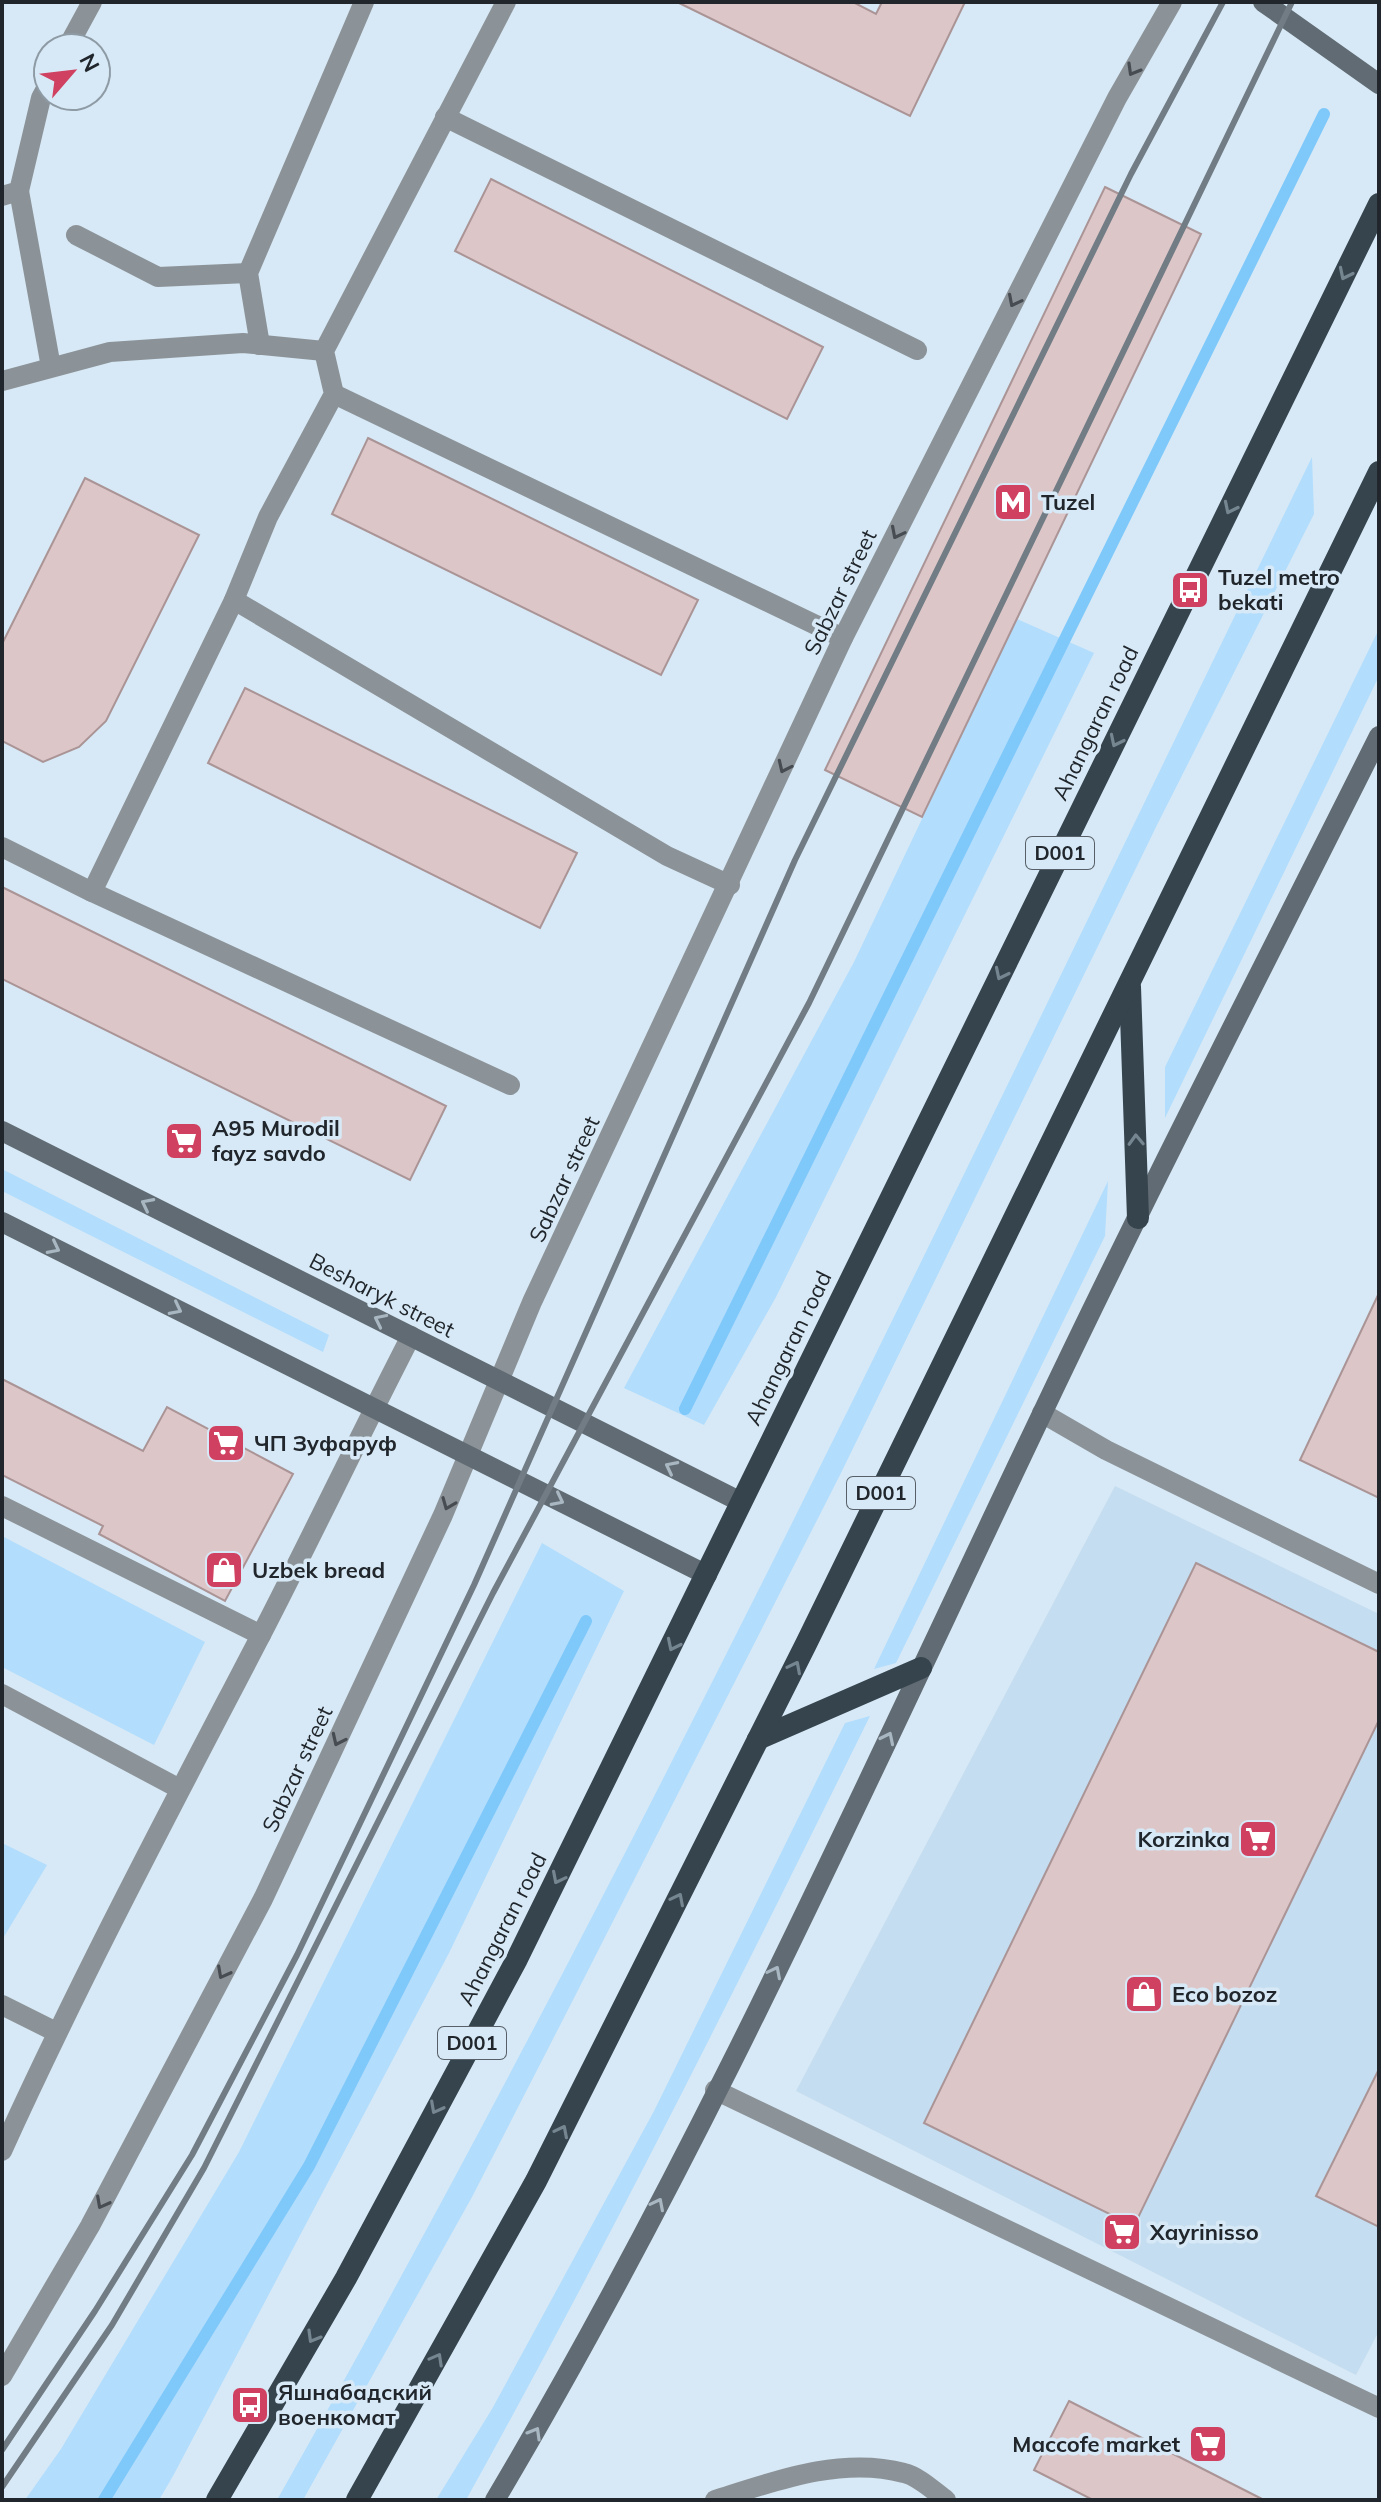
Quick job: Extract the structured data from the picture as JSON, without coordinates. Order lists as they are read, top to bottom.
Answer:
{
  "streets": {
    "highway": ["Ahangaran road", "D001"],
    "main road": ["Besharyk street"],
    "street": ["Sabzar street"]
  },
  "crossings": [
    ["Sabzar street", "Besharyk street"],
    ["Ahangaran road", "Besharyk street"]
  ],
  "places": {
    "metro station": ["Tuzel"],
    "bus stop": ["Tuzel metro bekati", "Яшнабадский военкомат"],
    "supermarket": [
      "A95 Murodil fayz savdo",
      "ЧП Зуфаруф",
      "Korzinka",
      "Xayrinisso",
      "Maccofe market"
    ],
    "shop": ["Uzbek bread", "Eco bozoz"]
  },
  "north": "top right"
}
